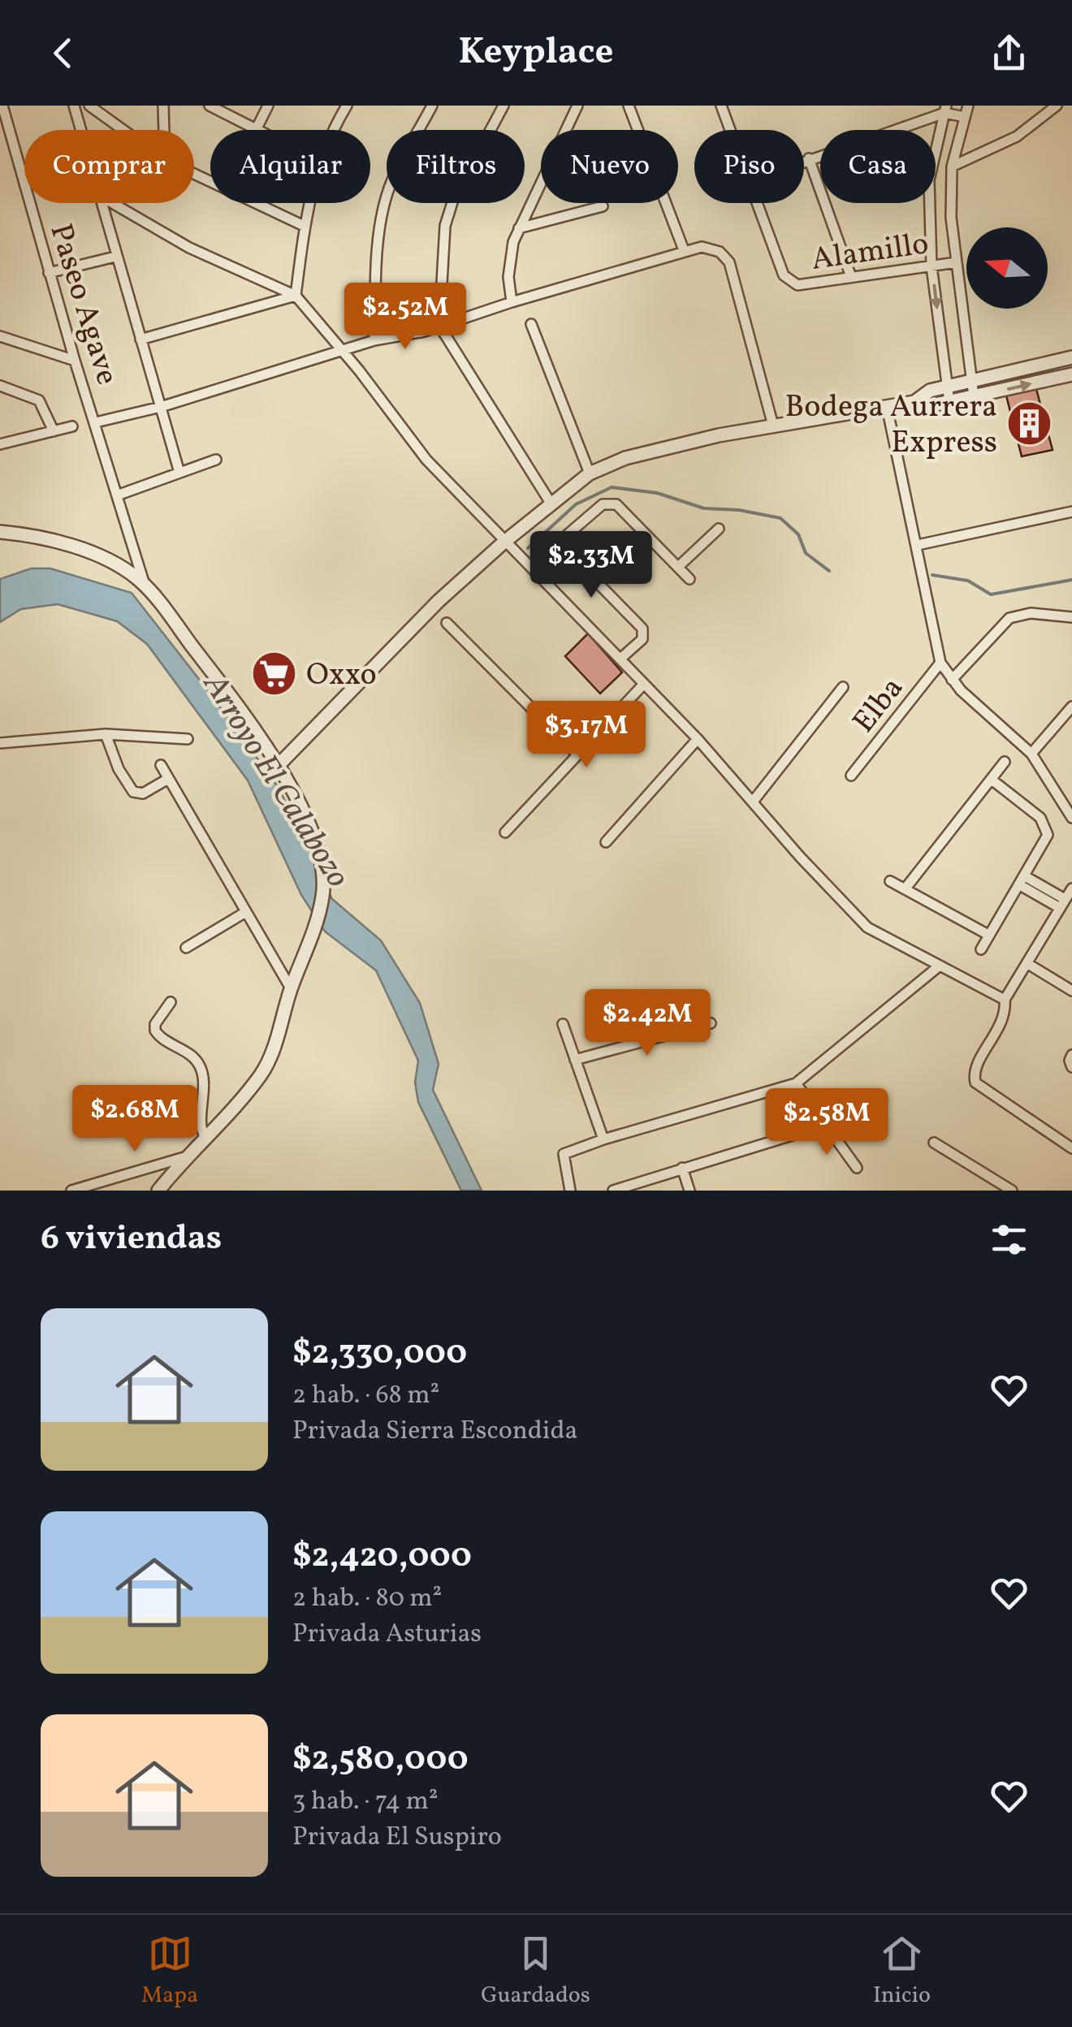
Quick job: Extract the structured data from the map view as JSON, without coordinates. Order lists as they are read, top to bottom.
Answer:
{
  "streets": {
    "street": ["Alamillo", "Paseo Agave", "Elba"]
  },
  "water": ["Arroyo El Calabozo"],
  "places": {
    "building": ["Bodega Aurrera Express"],
    "supermarket": ["Oxxo"]
  },
  "north": "left",
  "page": {
    "header": "Keyplace",
    "chip": [
      "Comprar",
      "Alquilar",
      "Filtros",
      "Nuevo",
      "Piso",
      "Casa"
    ],
    "price": [
      "$2.52M",
      "$2.33M",
      "$3.17M",
      "$2.42M",
      "$2.68M",
      "$2.58M"
    ],
    "heading": "6 viviendas",
    "list": [
      {
        "name": "$2,330,000",
        "note": "2 hab. · 68 m² · Privada Sierra Escondida"
      },
      {
        "name": "$2,420,000",
        "note": "2 hab. · 80 m² · Privada Asturias"
      },
      {
        "name": "$2,580,000",
        "note": "3 hab. · 74 m² · Privada El Suspiro"
      }
    ],
    "tabs": ["Mapa", "Guardados", "Inicio"]
  }
}
